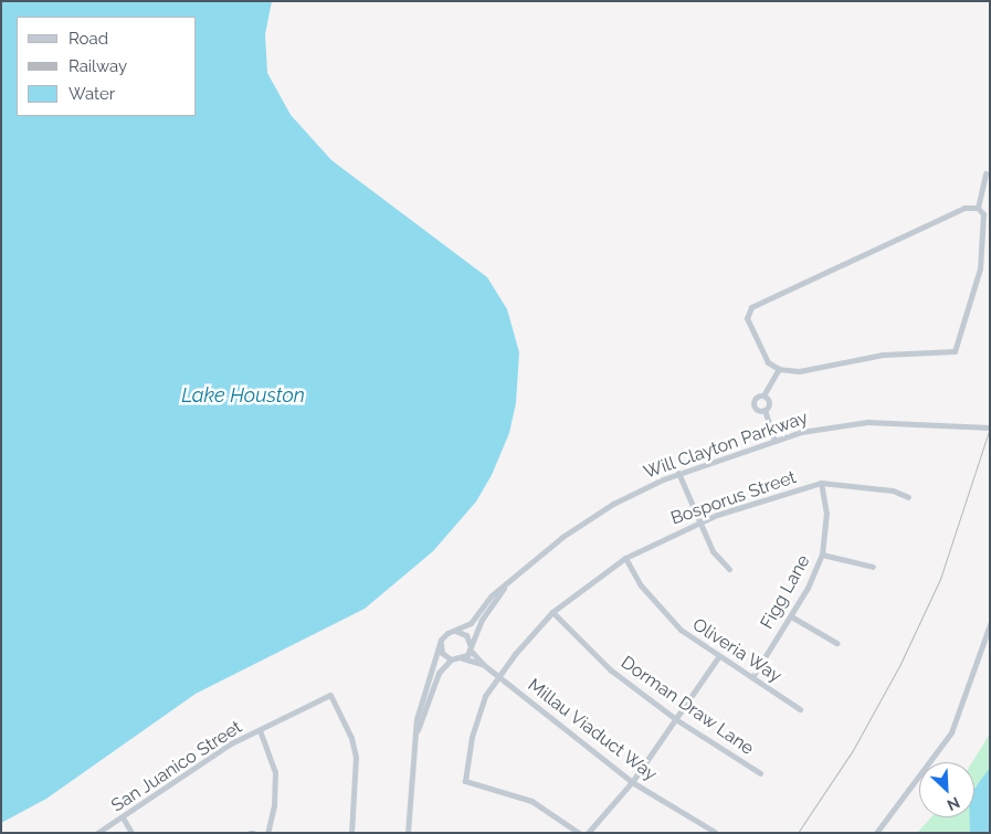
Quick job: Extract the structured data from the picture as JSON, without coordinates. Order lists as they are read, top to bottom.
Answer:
{
  "streets": {
    "street": [
      "Will Clayton Parkway",
      "Bosporus Street",
      "Figg Lane",
      "Oliveria Way",
      "Dorman Draw Lane",
      "Millau Viaduct Way",
      "San Juanico Street"
    ]
  },
  "crossings": [
    ["Will Clayton Parkway", "Millau Viaduct Way"],
    ["Bosporus Street", "Figg Lane"],
    ["Bosporus Street", "Oliveria Way"],
    ["Bosporus Street", "Dorman Draw Lane"],
    ["Bosporus Street", "Millau Viaduct Way"],
    ["Figg Lane", "Oliveria Way"]
  ],
  "water": ["Lake Houston"],
  "legend": ["Road", "Railway", "Water"],
  "north": "bottom right"
}
